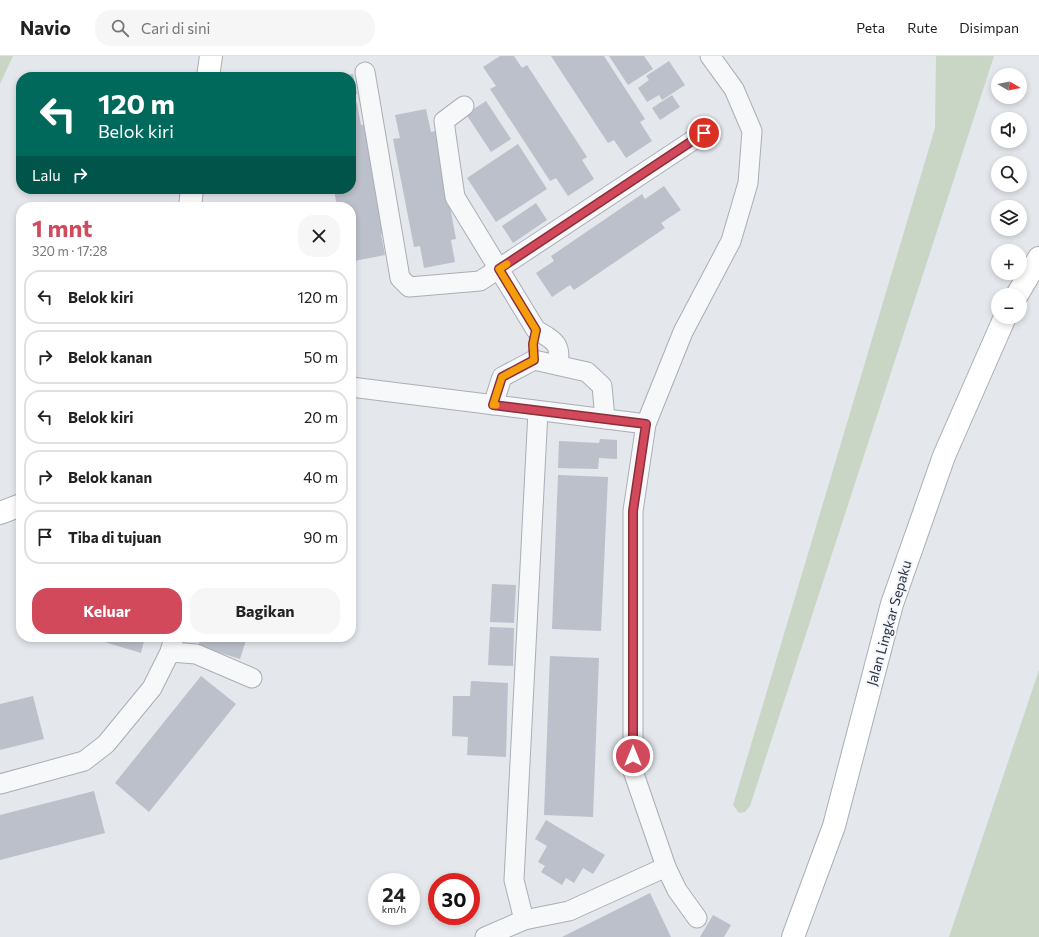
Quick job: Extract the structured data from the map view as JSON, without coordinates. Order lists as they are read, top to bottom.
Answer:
{
  "streets": {
    "street": ["Jalan Lingkar Sepaku"]
  },
  "north": "right",
  "page": {
    "header": "Navio",
    "search": "Cari di sini",
    "nav": ["Peta", "Rute", "Disimpan"],
    "map_buttons": ["+", "−"],
    "turn": ["120 m", "Belok kiri"],
    "then": "Lalu",
    "heading": ["1 mnt", "320 m · 17:28"],
    "list": [
      {
        "name": "Belok kiri",
        "value": "120 m"
      },
      {
        "name": "Belok kanan",
        "value": "50 m"
      },
      {
        "name": "Belok kiri",
        "value": "20 m"
      },
      {
        "name": "Belok kanan",
        "value": "40 m"
      },
      {
        "name": "Tiba di tujuan",
        "value": "90 m"
      }
    ],
    "buttons": ["Keluar", "Bagikan"],
    "speed": "24 km/h",
    "limit": "30"
  }
}
